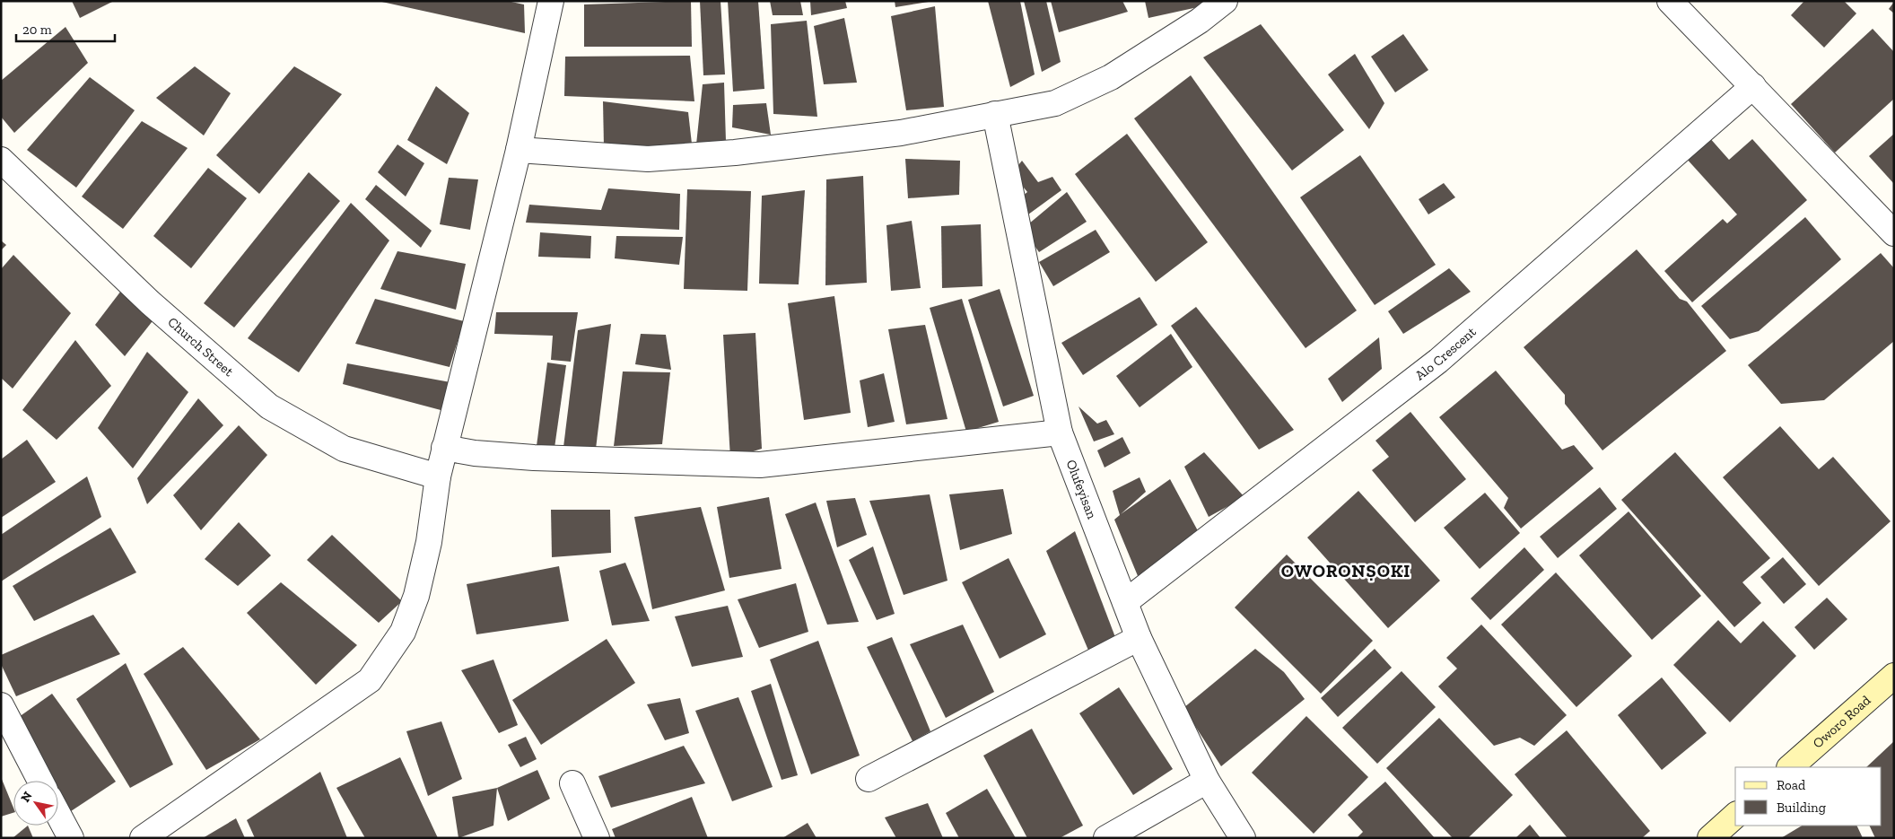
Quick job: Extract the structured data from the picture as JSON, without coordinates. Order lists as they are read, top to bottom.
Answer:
{
  "streets": {
    "street": [
      "Church Street",
      "Alo Crescent",
      "Olufeyisan",
      "Oworo Road"
    ]
  },
  "crossings": [
    ["Alo Crescent", "Olufeyisan"]
  ],
  "districts": ["OWORONṢOKI"],
  "legend": ["Road", "Building"],
  "scale_bar": "20 m",
  "north": "top left"
}
